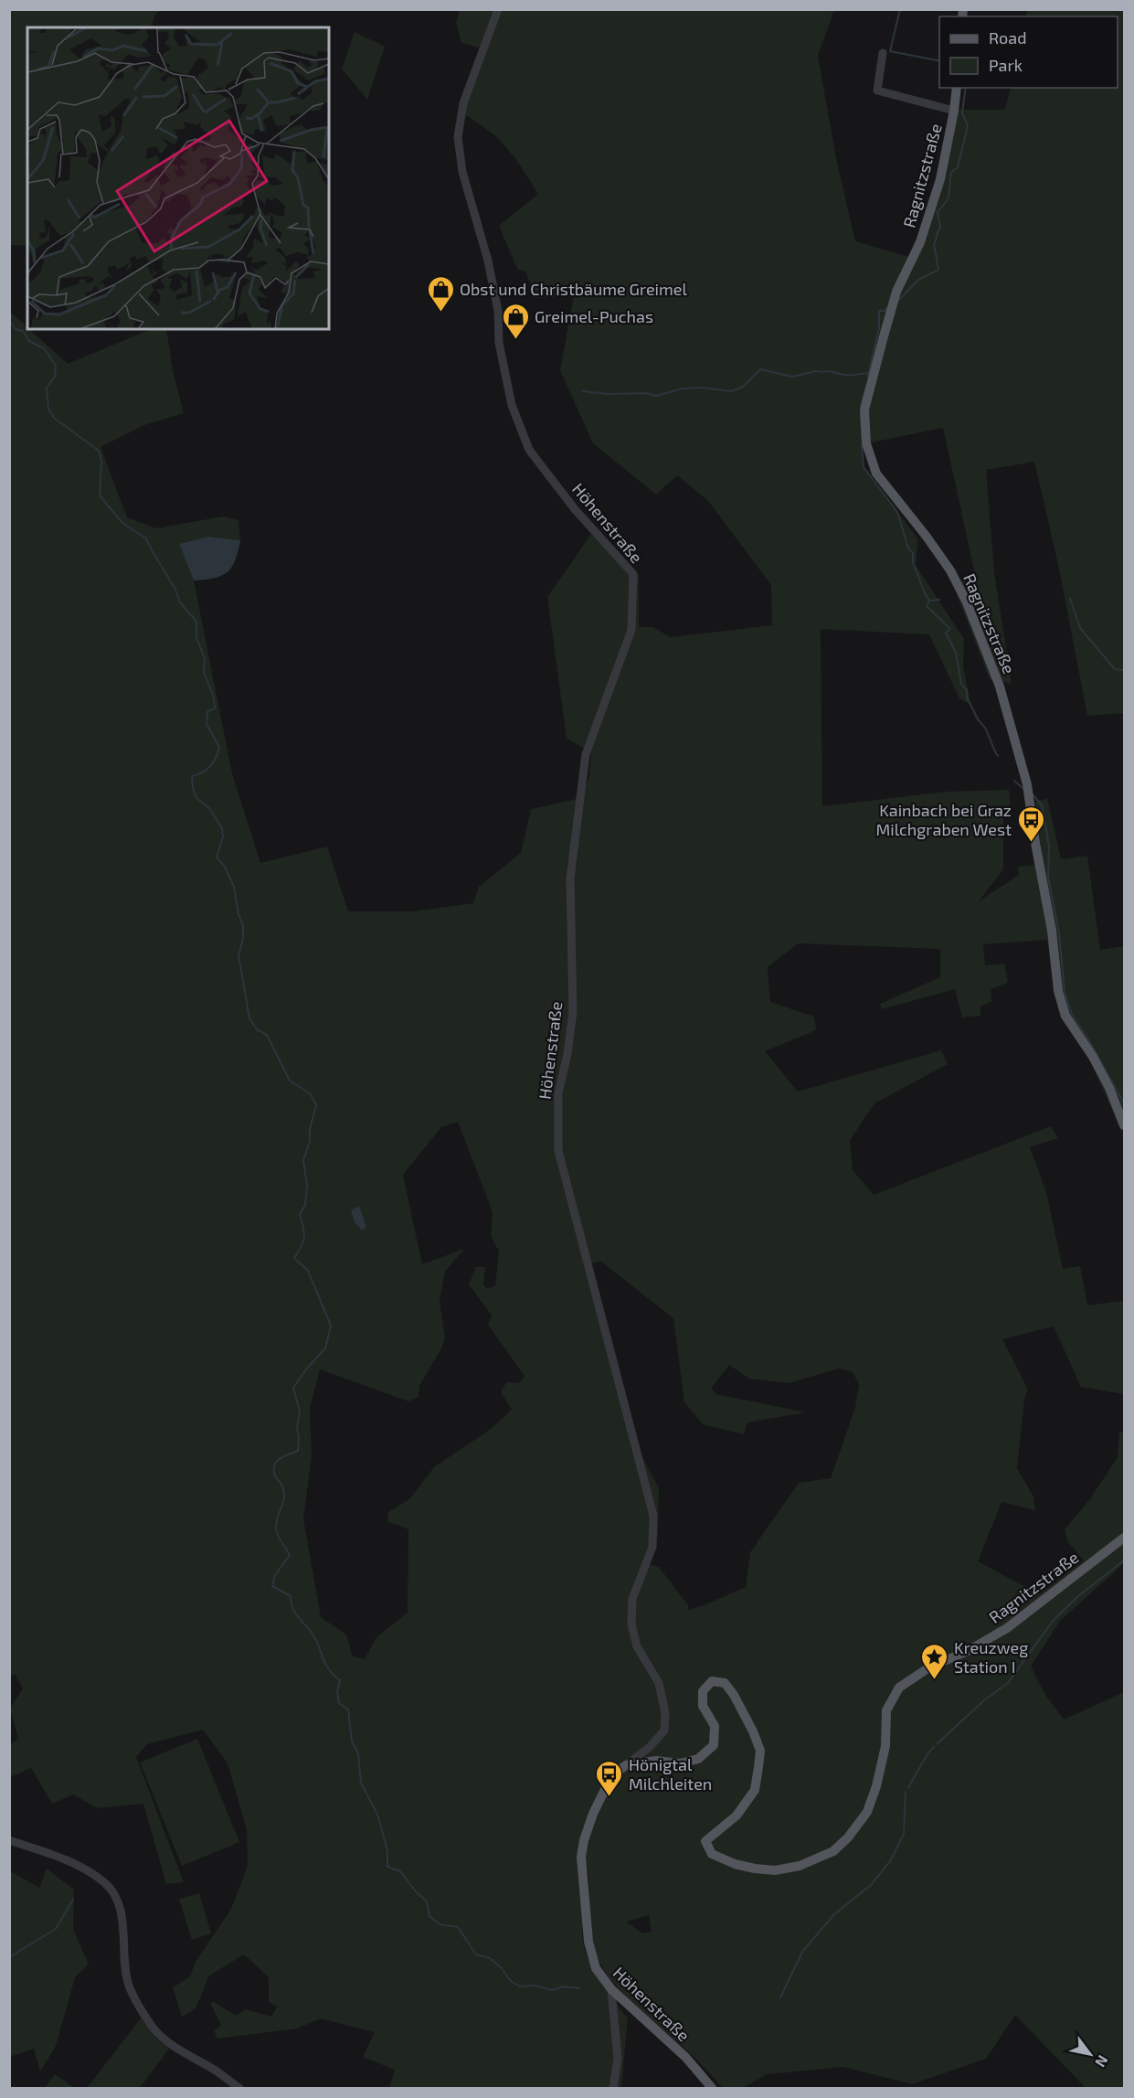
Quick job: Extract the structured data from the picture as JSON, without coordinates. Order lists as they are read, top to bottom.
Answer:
{
  "streets": {
    "main road": ["Ragnitzstraße", "Höhenstraße"]
  },
  "crossings": [
    ["Ragnitzstraße", "Höhenstraße"]
  ],
  "places": {
    "shop": ["Obst und Christbäume Greimel", "Greimel-Puchas"],
    "bus stop": ["Kainbach bei Graz Milchgraben West", "Hönigtal Milchleiten"],
    "place": ["Kreuzweg Station I"]
  },
  "legend": ["Road", "Park"],
  "north": "bottom right"
}
